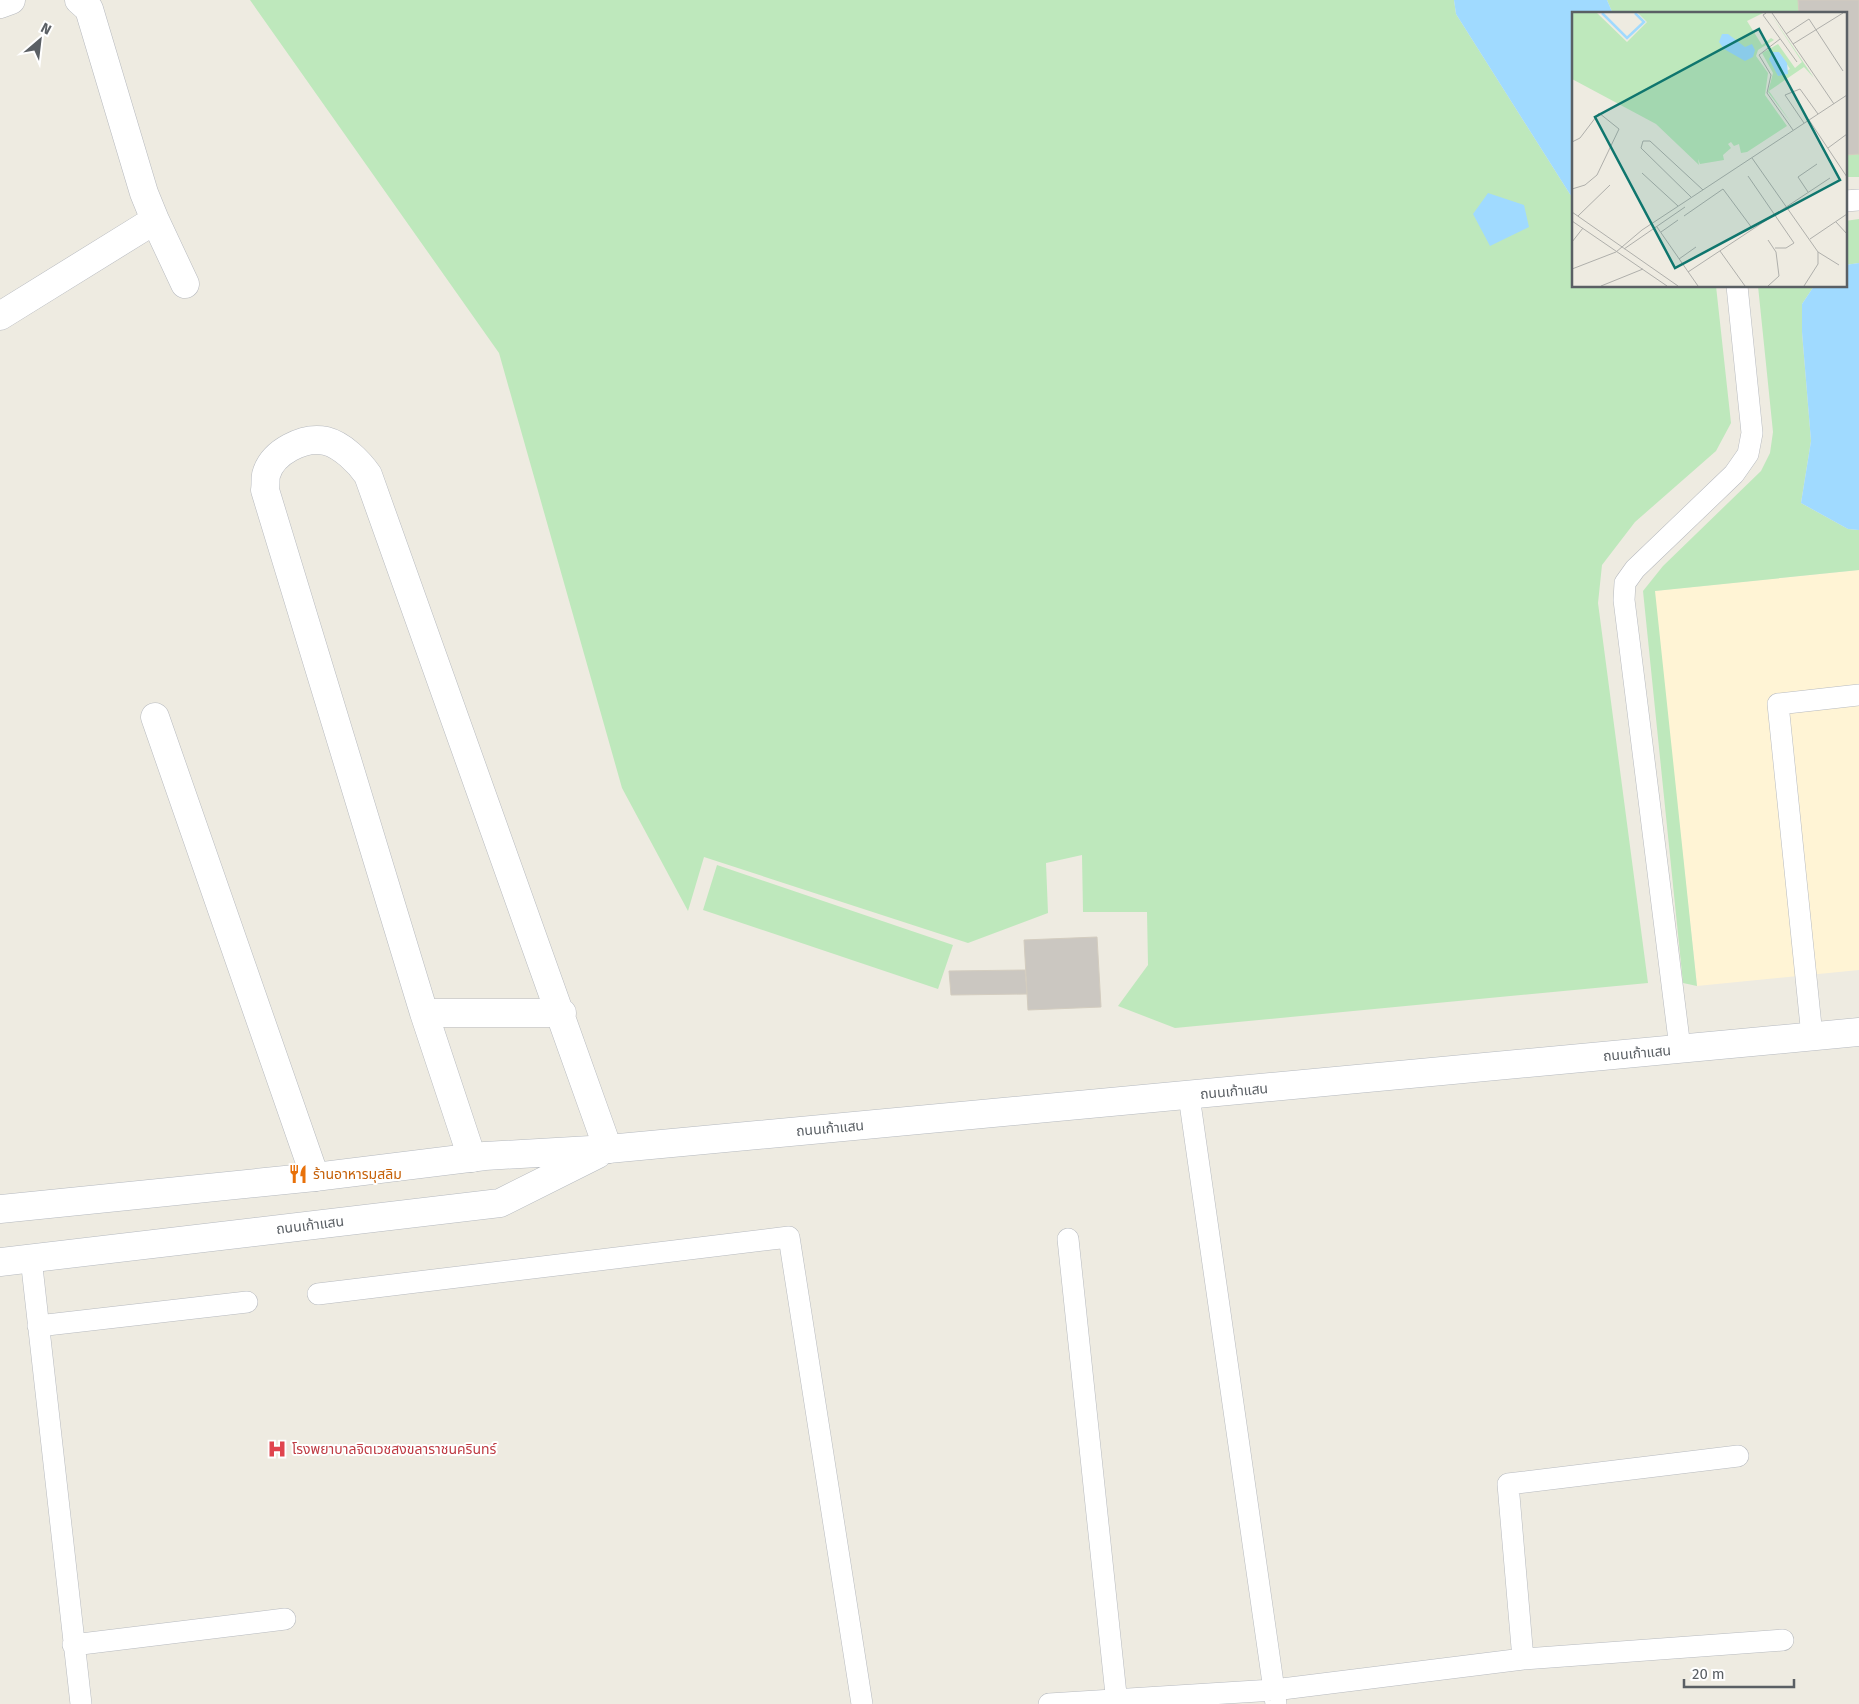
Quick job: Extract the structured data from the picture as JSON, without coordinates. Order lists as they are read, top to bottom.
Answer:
{
  "streets": {
    "street": ["ถนนเก้าแสน"]
  },
  "places": {
    "restaurant": ["ร้านอาหารมุสลิม"],
    "hospital": ["โรงพยาบาลจิตเวชสงขลาราชนครินทร์"]
  },
  "scale_bar": "20 m",
  "north": "top right"
}
